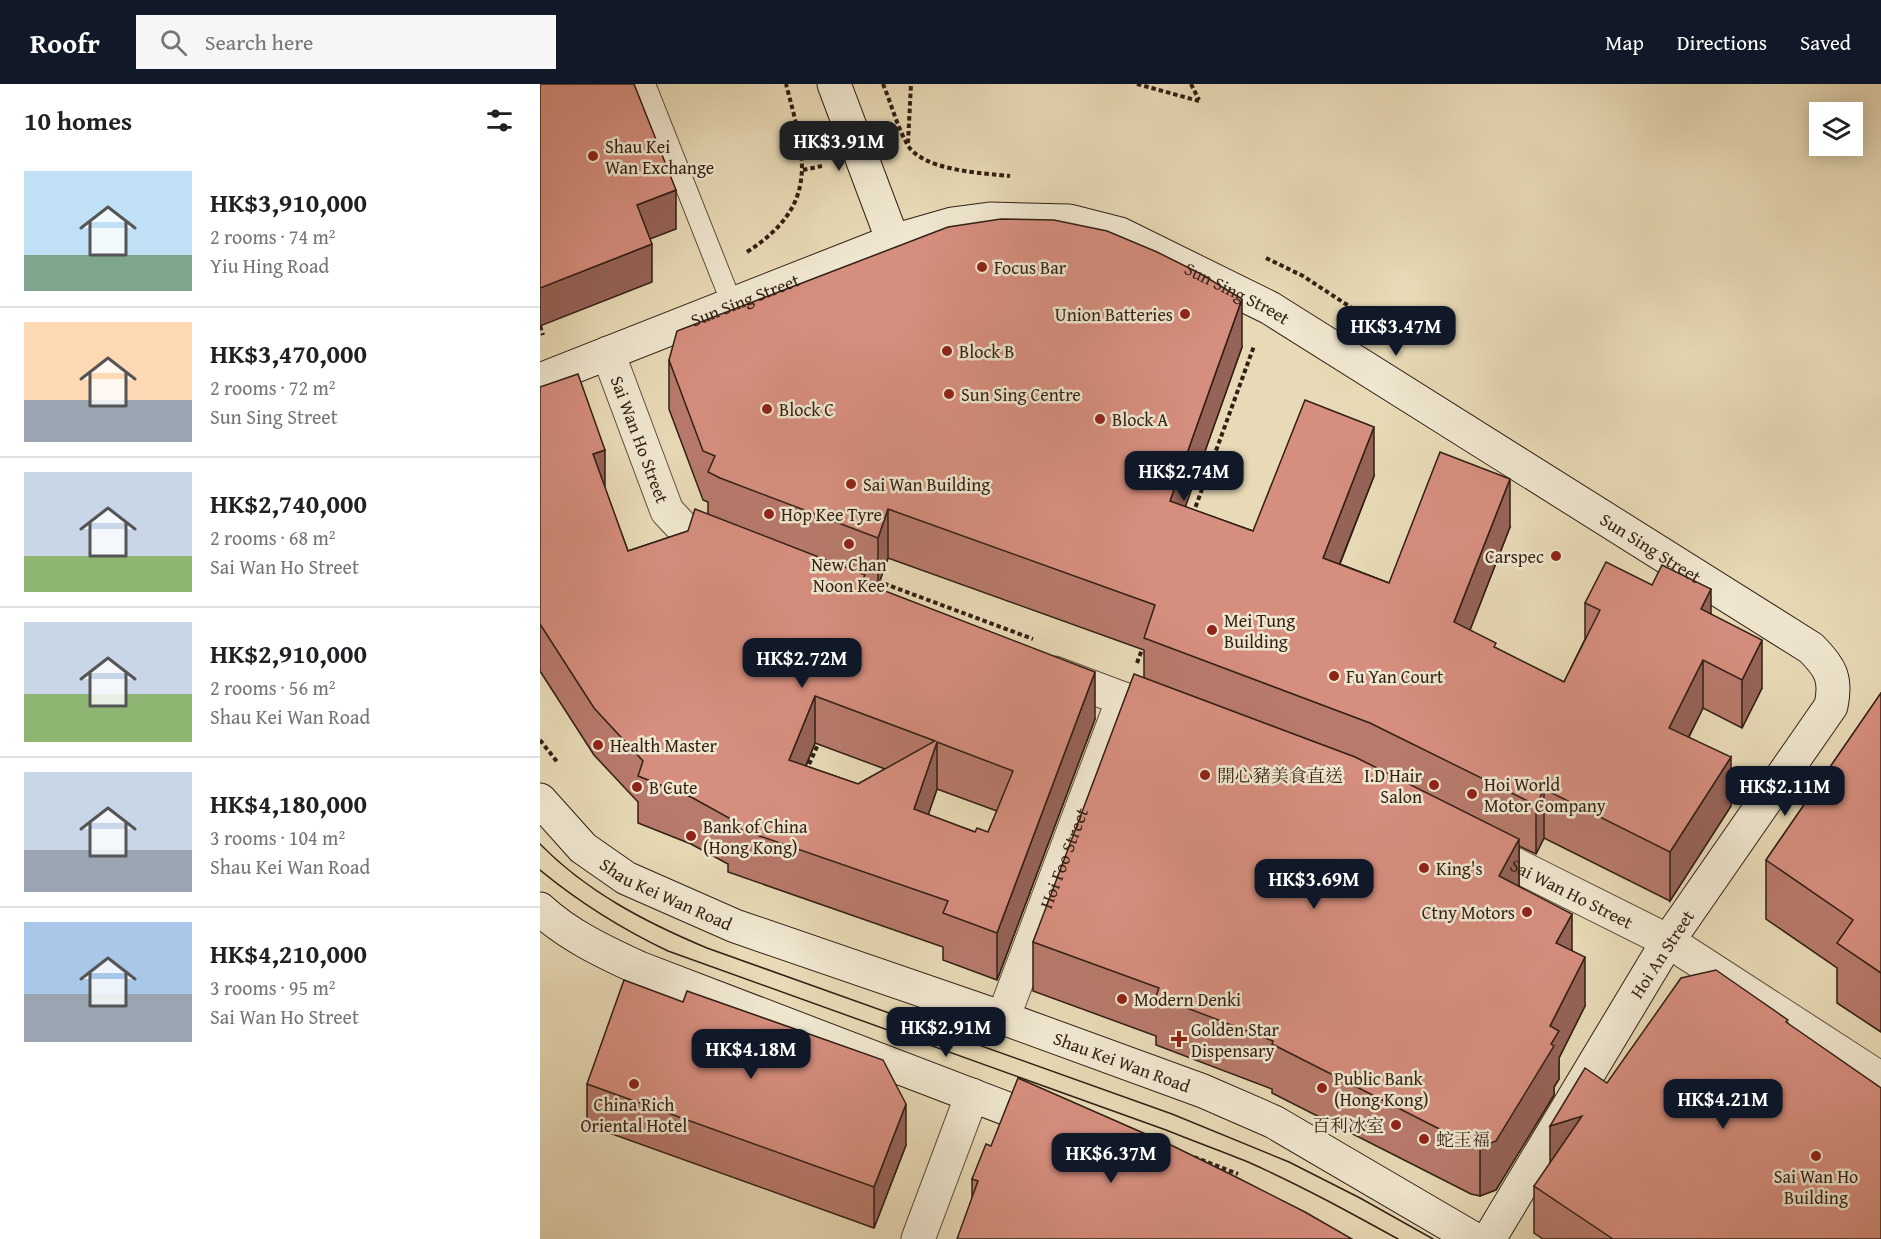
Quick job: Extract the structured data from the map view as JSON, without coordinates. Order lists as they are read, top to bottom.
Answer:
{
  "streets": {
    "street": [
      "Sun Sing Street",
      "Sai Wan Ho Street",
      "Hoi Foo Street",
      "Shau Kei Wan Road",
      "Hoi An Street"
    ]
  },
  "crossings": [
    ["Sun Sing Street", "Sai Wan Ho Street"],
    ["Sun Sing Street", "Hoi An Street"],
    ["Sai Wan Ho Street", "Hoi An Street"],
    ["Hoi Foo Street", "Shau Kei Wan Road"]
  ],
  "places": {
    "other": [
      "Shau Kei Wan Exchange",
      "Focus Bar",
      "Union Batteries",
      "Block B",
      "Sun Sing Centre",
      "Block C",
      "Block A",
      "Sai Wan Building",
      "Hop Kee Tyre",
      "New Chan Noon Kee",
      "Carspec",
      "Mei Tung Building",
      "Fu Yan Court",
      "Health Master",
      "開心豬美食直送",
      "I.D Hair Salon",
      "B Cute",
      "Hoi World Motor Company",
      "Bank of China (Hong Kong)",
      "King's",
      "Ctny Motors",
      "Modern Denki",
      "China Rich Oriental Hotel",
      "Public Bank (Hong Kong)",
      "百利冰室",
      "蛇王福",
      "Sai Wan Ho Building"
    ],
    "health": ["Golden Star Dispensary"]
  },
  "page": {
    "header": "Roofr",
    "search": "Search here",
    "nav": ["Map", "Directions", "Saved"],
    "heading": "10 homes",
    "price": [
      "HK$3.91M",
      "HK$3.47M",
      "HK$2.74M",
      "HK$2.72M",
      "HK$2.11M",
      "HK$3.69M",
      "HK$2.91M",
      "HK$4.18M",
      "HK$4.21M",
      "HK$6.37M"
    ],
    "list": [
      {
        "name": "HK$3,910,000",
        "note": "2 rooms · 74 m² · Yiu Hing Road"
      },
      {
        "name": "HK$3,470,000",
        "note": "2 rooms · 72 m² · Sun Sing Street"
      },
      {
        "name": "HK$2,740,000",
        "note": "2 rooms · 68 m² · Sai Wan Ho Street"
      },
      {
        "name": "HK$2,910,000",
        "note": "2 rooms · 56 m² · Shau Kei Wan Road"
      },
      {
        "name": "HK$4,180,000",
        "note": "3 rooms · 104 m² · Shau Kei Wan Road"
      },
      {
        "name": "HK$4,210,000",
        "note": "3 rooms · 95 m² · Sai Wan Ho Street"
      }
    ]
  }
}
